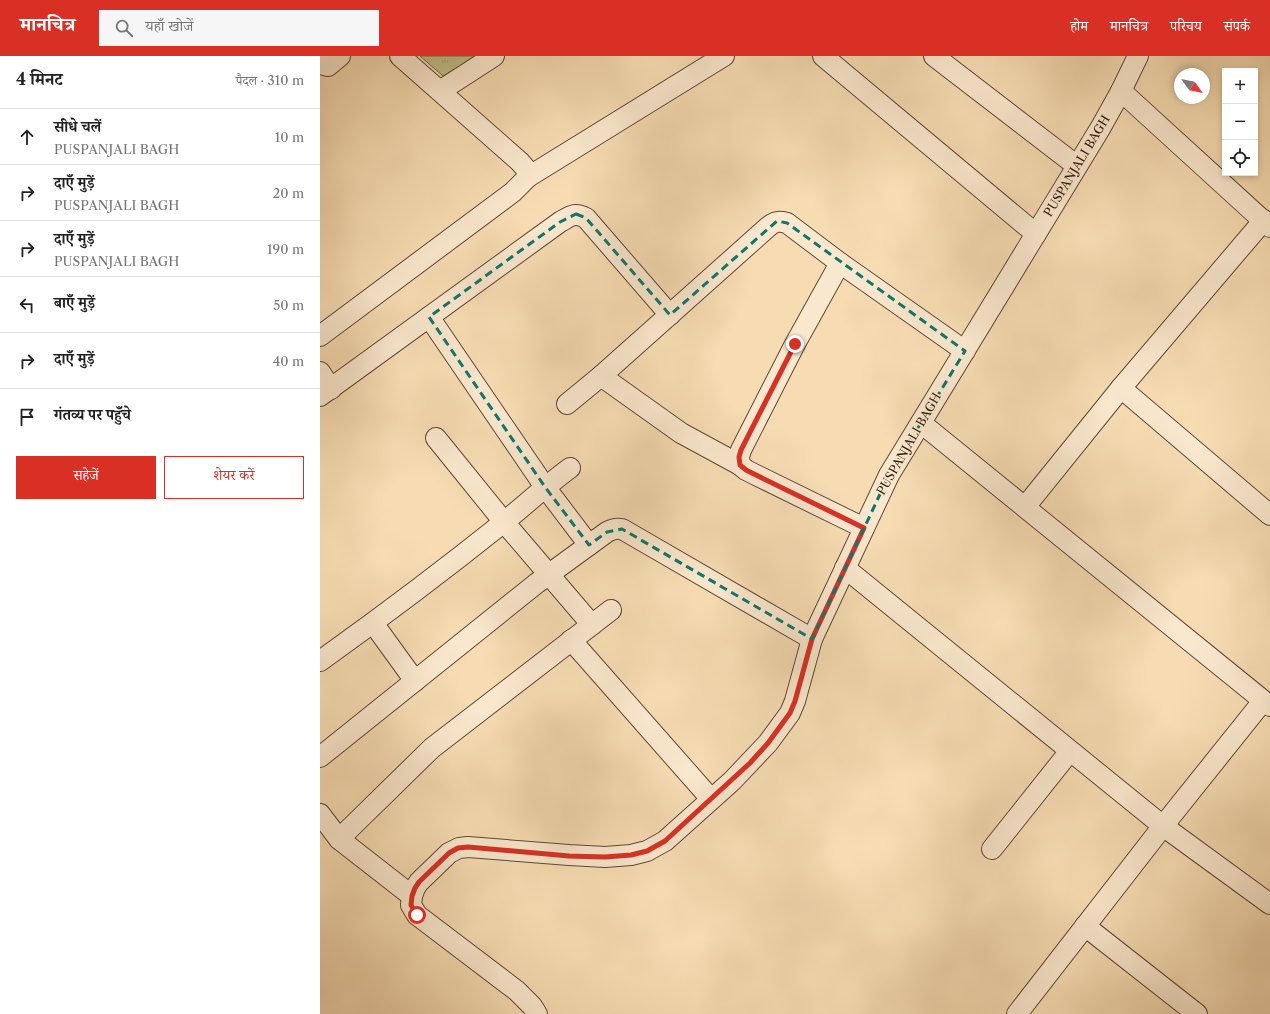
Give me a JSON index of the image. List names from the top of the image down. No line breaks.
{"streets":{"street":["PUSPANJALI BAGH"]},"north":"bottom right","page":{"header":"मानचित्र","search":"यहाँ खोजें","nav":["होम","मानचित्र","परिचय","संपर्क"],"heading":["4 मिनट","पैदल · 310 m"],"map_buttons":["+","−"],"list":[["सीधे चलें","PUSPANJALI BAGH","10 m"],["दाएँ मुड़ें","PUSPANJALI BAGH","20 m"],["दाएँ मुड़ें","PUSPANJALI BAGH","190 m"],["बाएँ मुड़ें","50 m"],["दाएँ मुड़ें","40 m"],"गंतव्य पर पहुँचे"],"buttons":["सहेजें","शेयर करें"]}}
